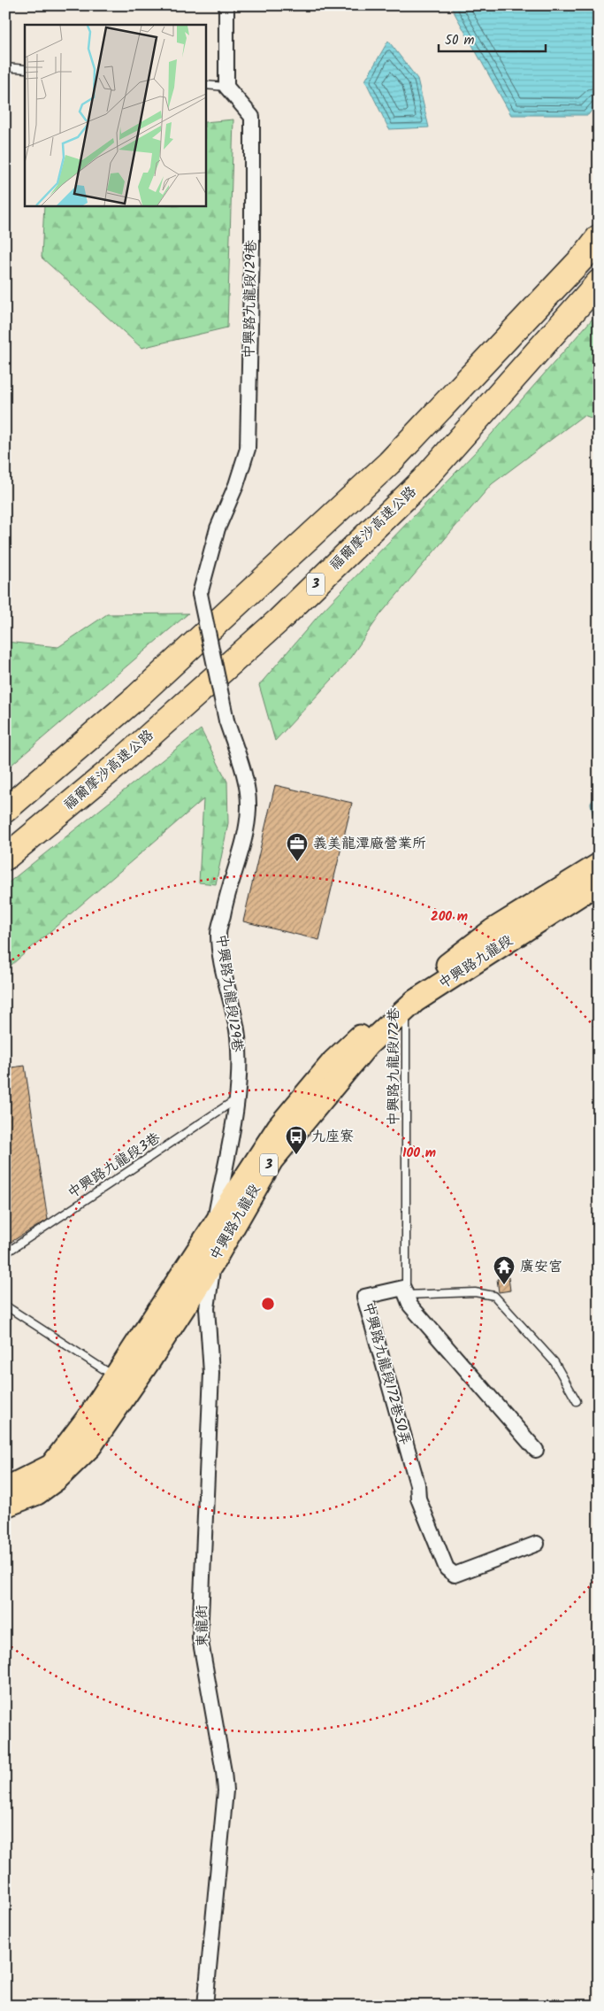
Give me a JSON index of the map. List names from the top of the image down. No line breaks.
{"streets":{"highway":["福爾摩沙高速公路","3"],"main road":["中興路九龍段"],"street":["中興路九龍段129巷","中興路九龍段172巷50弄","東龍街"],"lane":["中興路九龍段172巷","中興路九龍段3巷"]},"crossings":[["中興路九龍段129巷","中興路九龍段"],["中興路九龍段129巷","中興路九龍段3巷"],["中興路九龍段129巷","東龍街"],["中興路九龍段","中興路九龍段172巷"],["中興路九龍段","東龍街"],["中興路九龍段172巷","中興路九龍段172巷50弄"]],"places":{"office":["義美龍潭廠營業所"],"bus stop":["九座寮"],"temple":["廣安宮"]},"scale_bar":"50 m","rings":["200 m","100 m"]}
